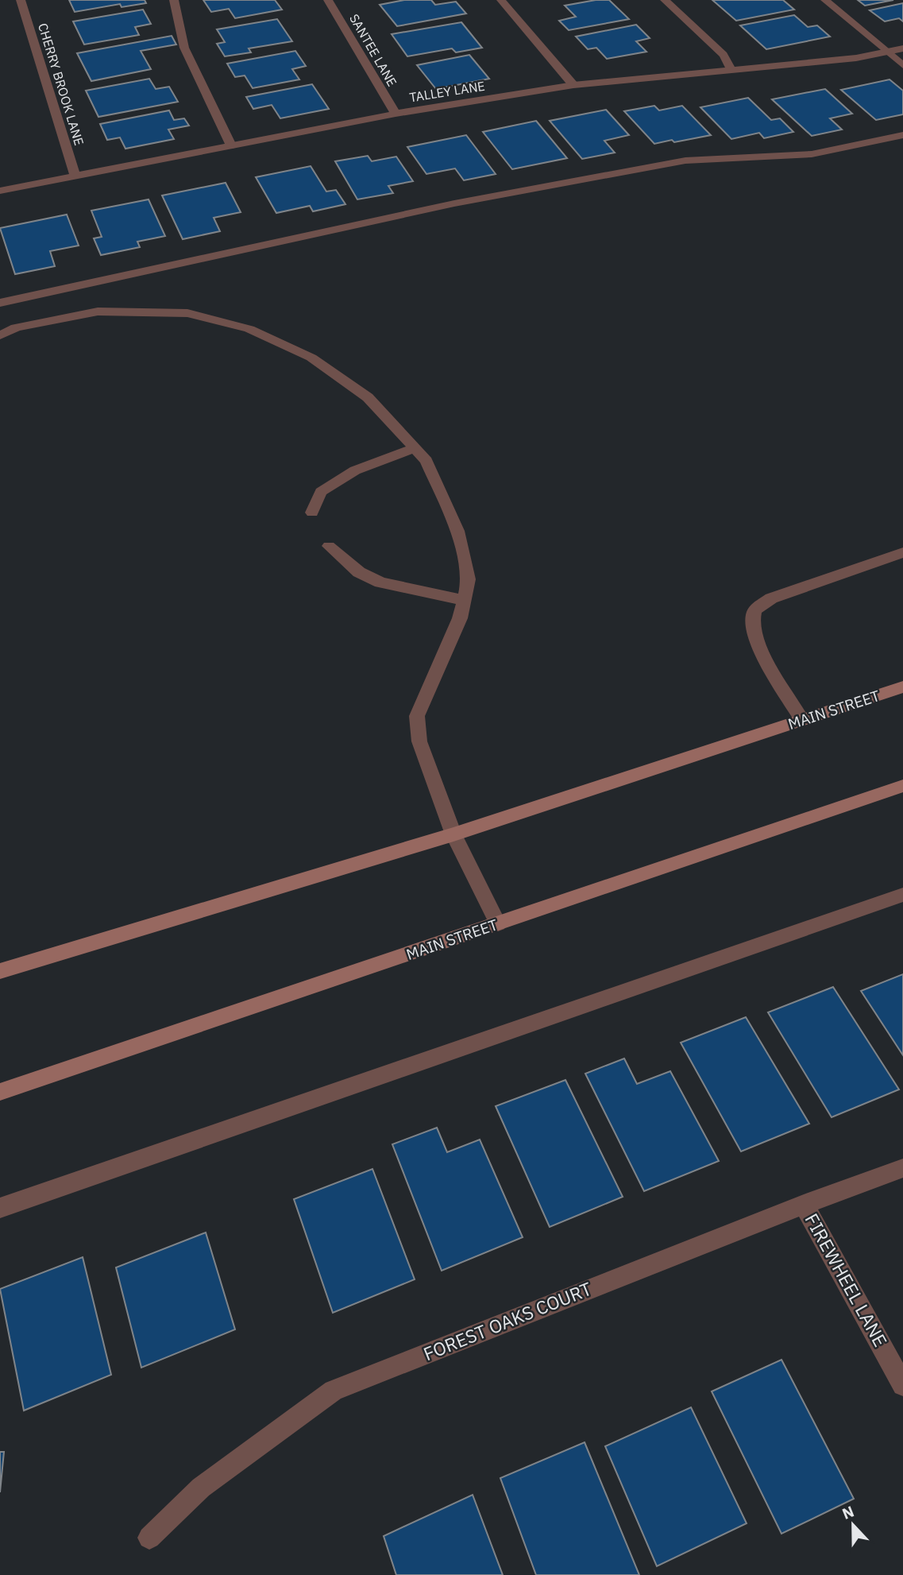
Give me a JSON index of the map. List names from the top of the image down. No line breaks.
{"streets":{"main road":["MAIN STREET"],"street":["SANTEE LANE","CHERRY BROOK LANE","TALLEY LANE","FIREWHEEL LANE","FOREST OAKS COURT"]},"crossings":[["SANTEE LANE","TALLEY LANE"],["CHERRY BROOK LANE","TALLEY LANE"],["FIREWHEEL LANE","FOREST OAKS COURT"]],"north":"top"}
